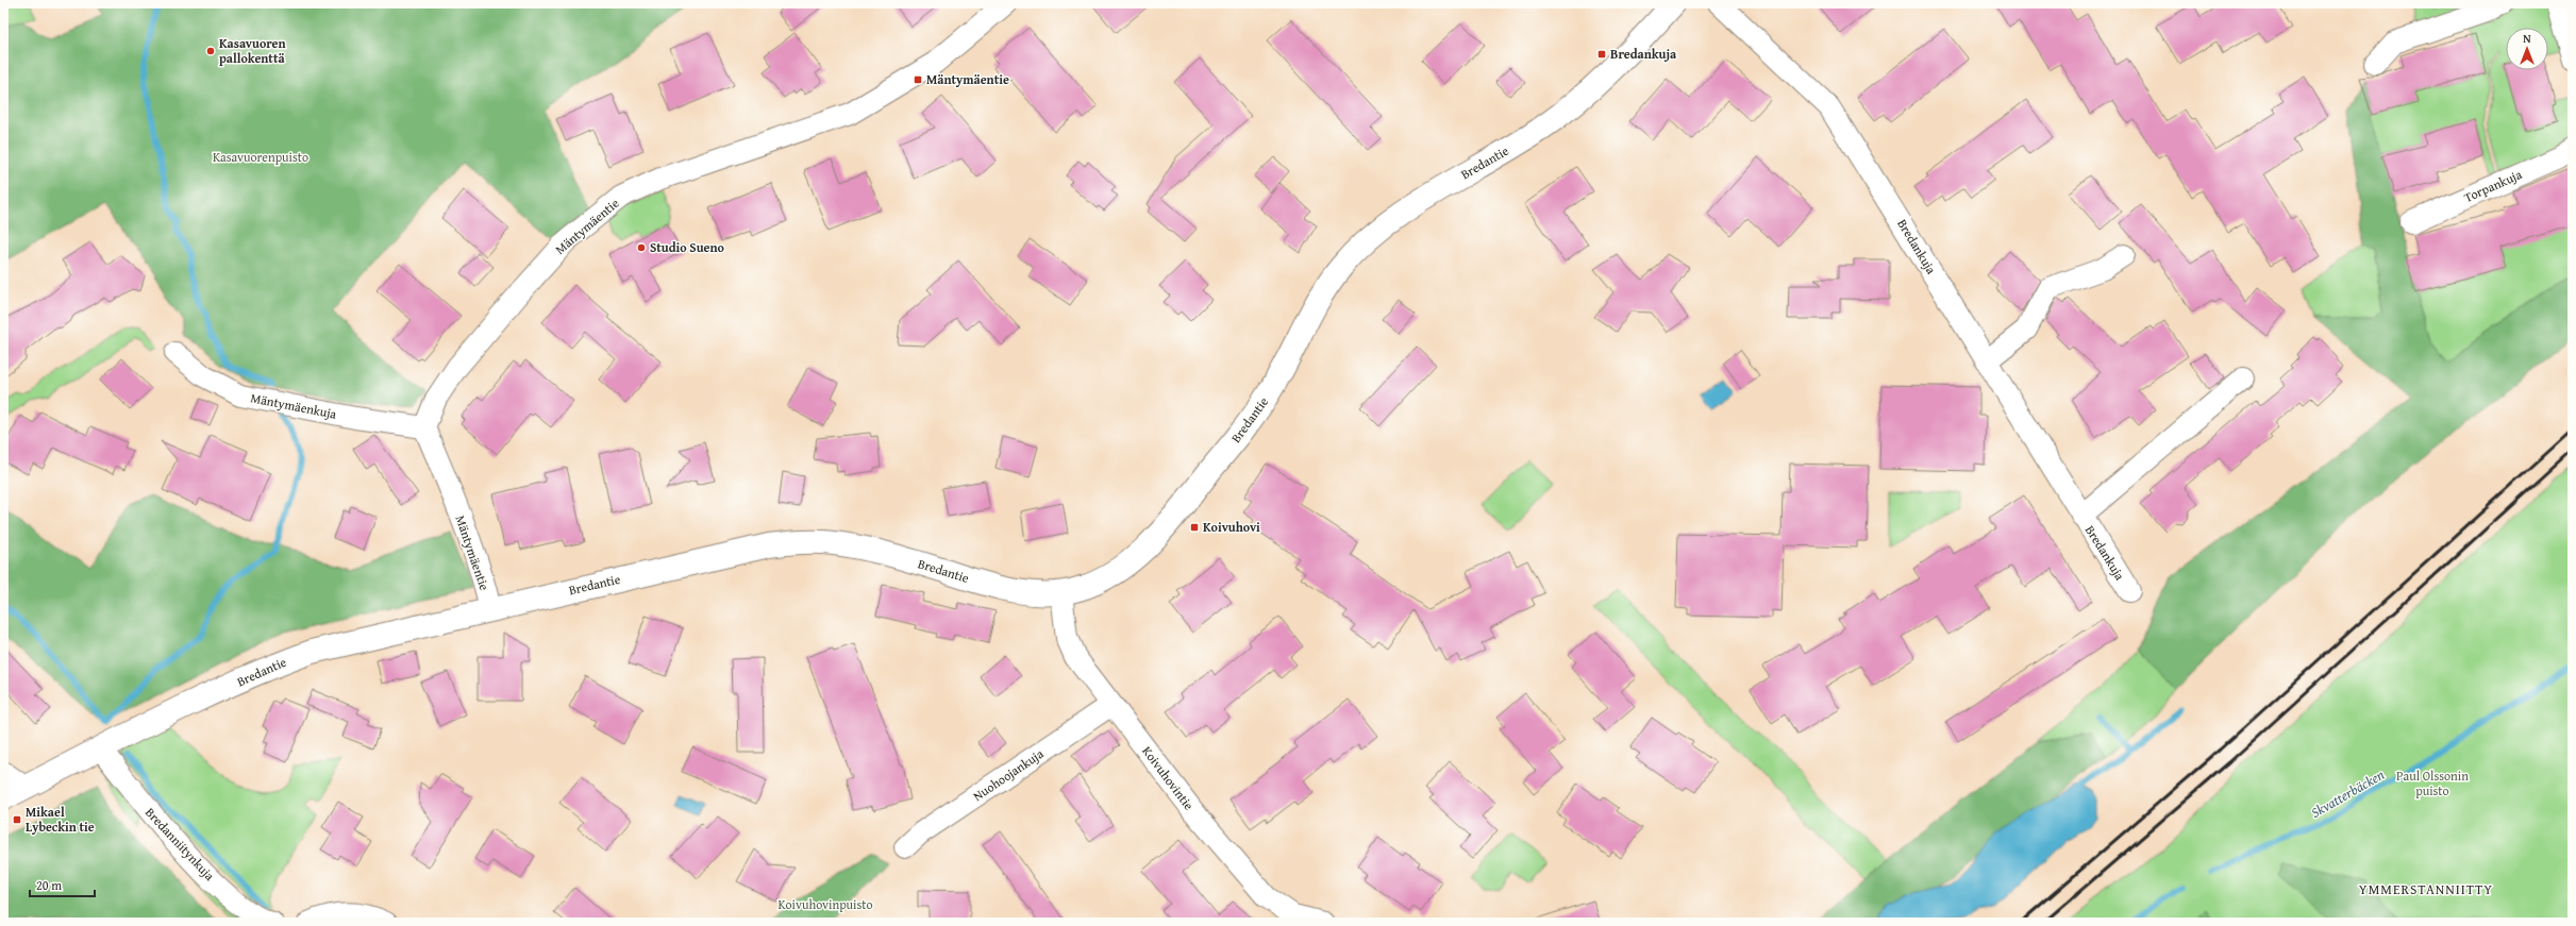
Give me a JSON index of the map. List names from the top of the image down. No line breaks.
{"streets":{"street":["Bredantie","Torpankuja","Mäntymäentie","Bredankuja","Mäntymäenkuja","Nuohoojankuja","Koivuhovintie","Bredanniitynkuja"]},"crossings":[["Bredantie","Mäntymäentie"],["Bredantie","Koivuhovintie"],["Bredantie","Bredanniitynkuja"],["Mäntymäentie","Mäntymäenkuja"],["Nuohoojankuja","Koivuhovintie"]],"districts":["YMMERSTANNIITTY"],"water":["Skvatterbäcken"],"parks":["Kasavuorenpuisto","Paul Olssonin puisto","Koivuhovinpuisto"],"places":{"other":["Kasavuoren pallokenttä","Studio Sueno"],"transit":["Bredankuja","Mäntymäentie","Koivuhovi","Mikael Lybeckin tie"]},"scale_bar":"20 m","north":"top"}
